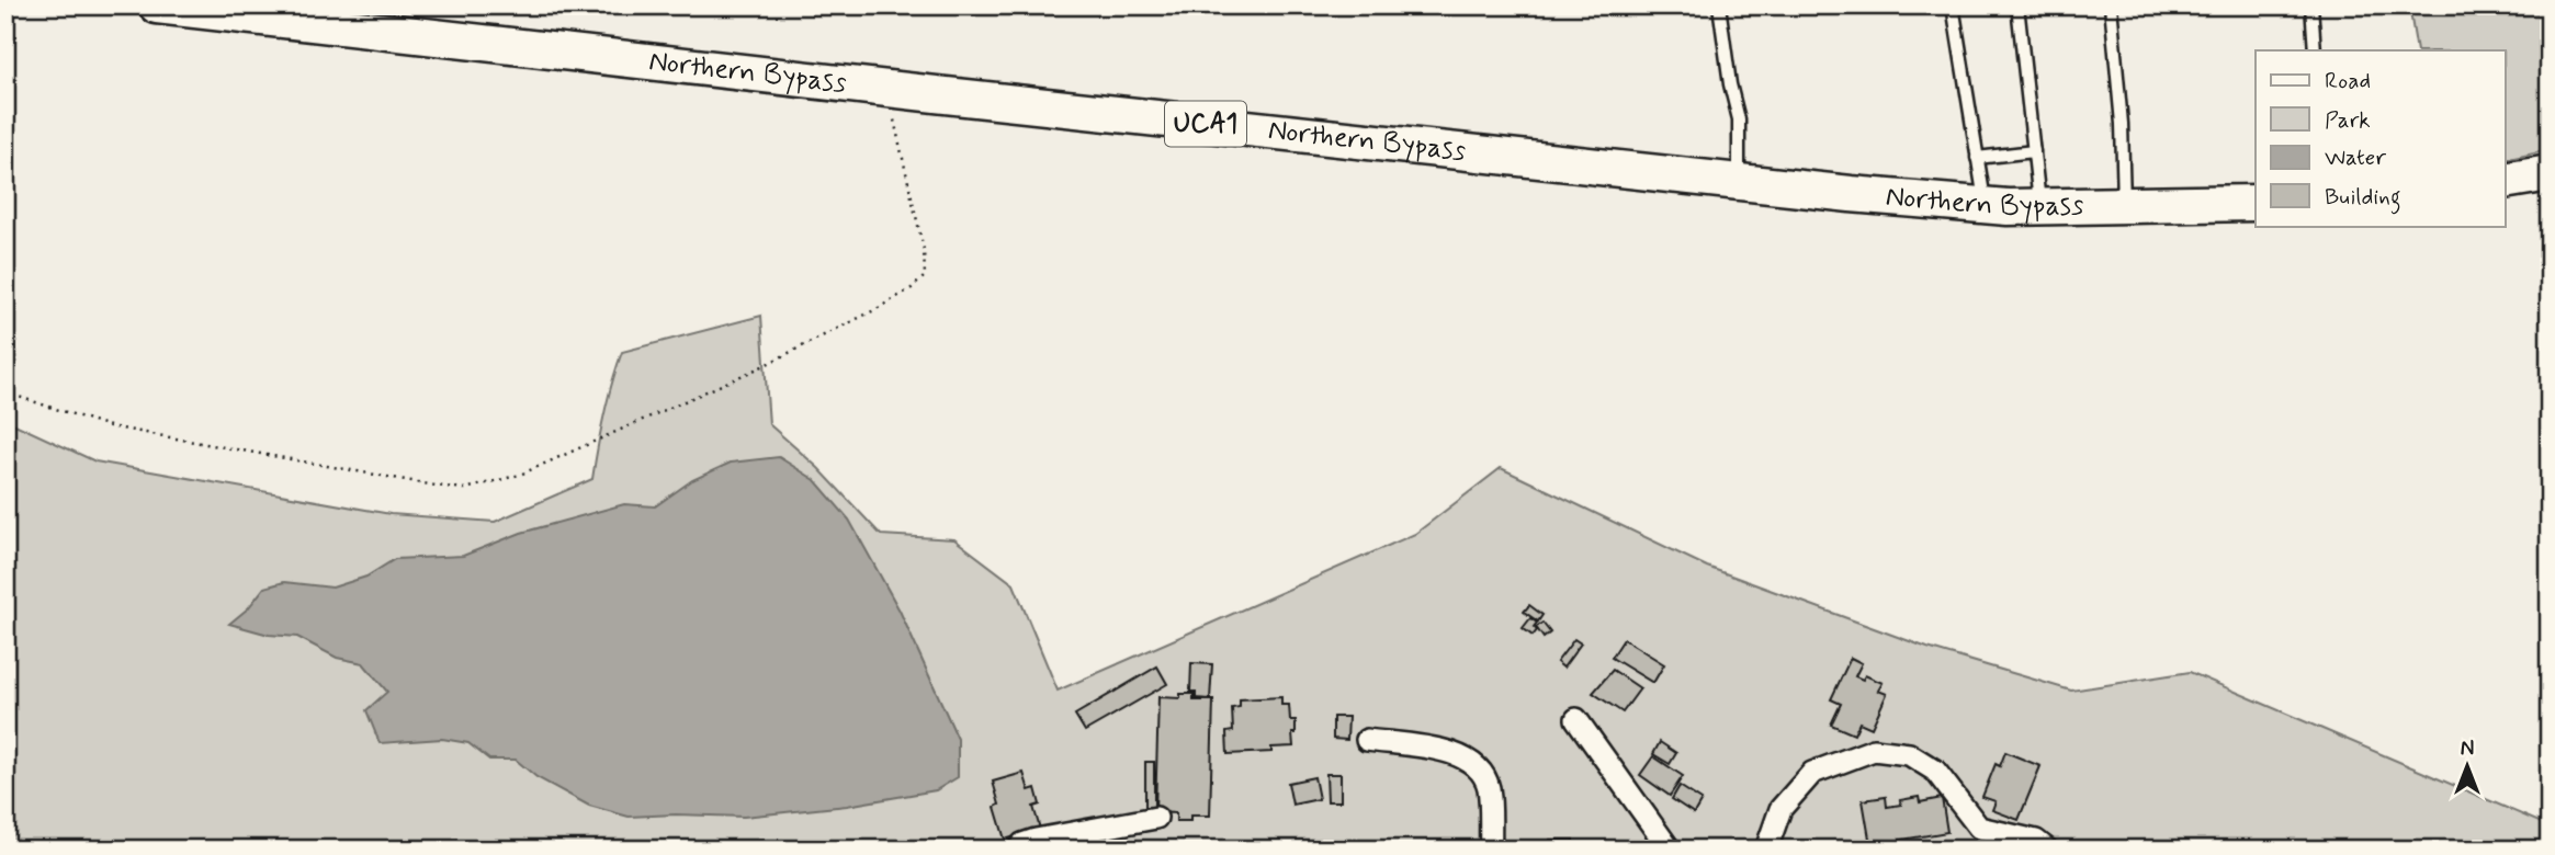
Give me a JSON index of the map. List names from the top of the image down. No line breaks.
{"streets":{"main road":["Northern Bypass","UCA1"]},"legend":["Road","Park","Water","Building"],"north":"top"}
